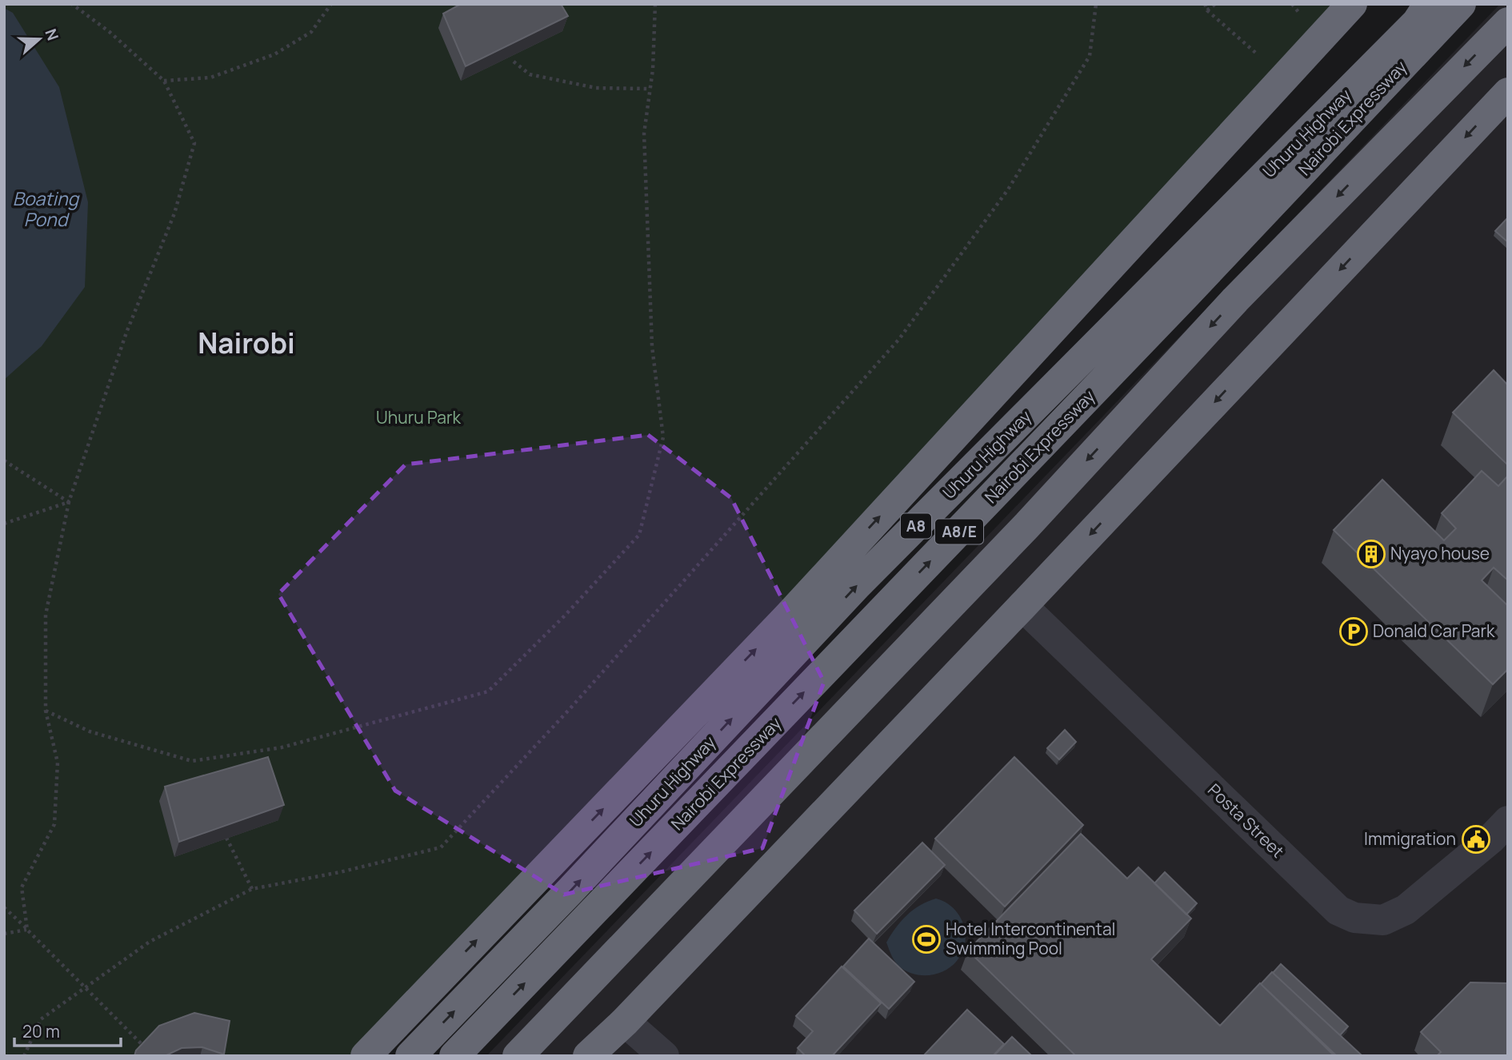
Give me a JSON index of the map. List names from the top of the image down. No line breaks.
{"streets":{"highway":["Nairobi Expressway","Uhuru Highway","A8","A8/E"],"street":["Posta Street"]},"districts":["Nairobi"],"water":["Boating Pond"],"parks":["Uhuru Park"],"places":{"building":["Nyayo house"],"parking":["Donald Car Park"],"public building":["Immigration"],"sports":["Hotel Intercontinental Swimming Pool"]},"scale_bar":"20 m","north":"right"}
